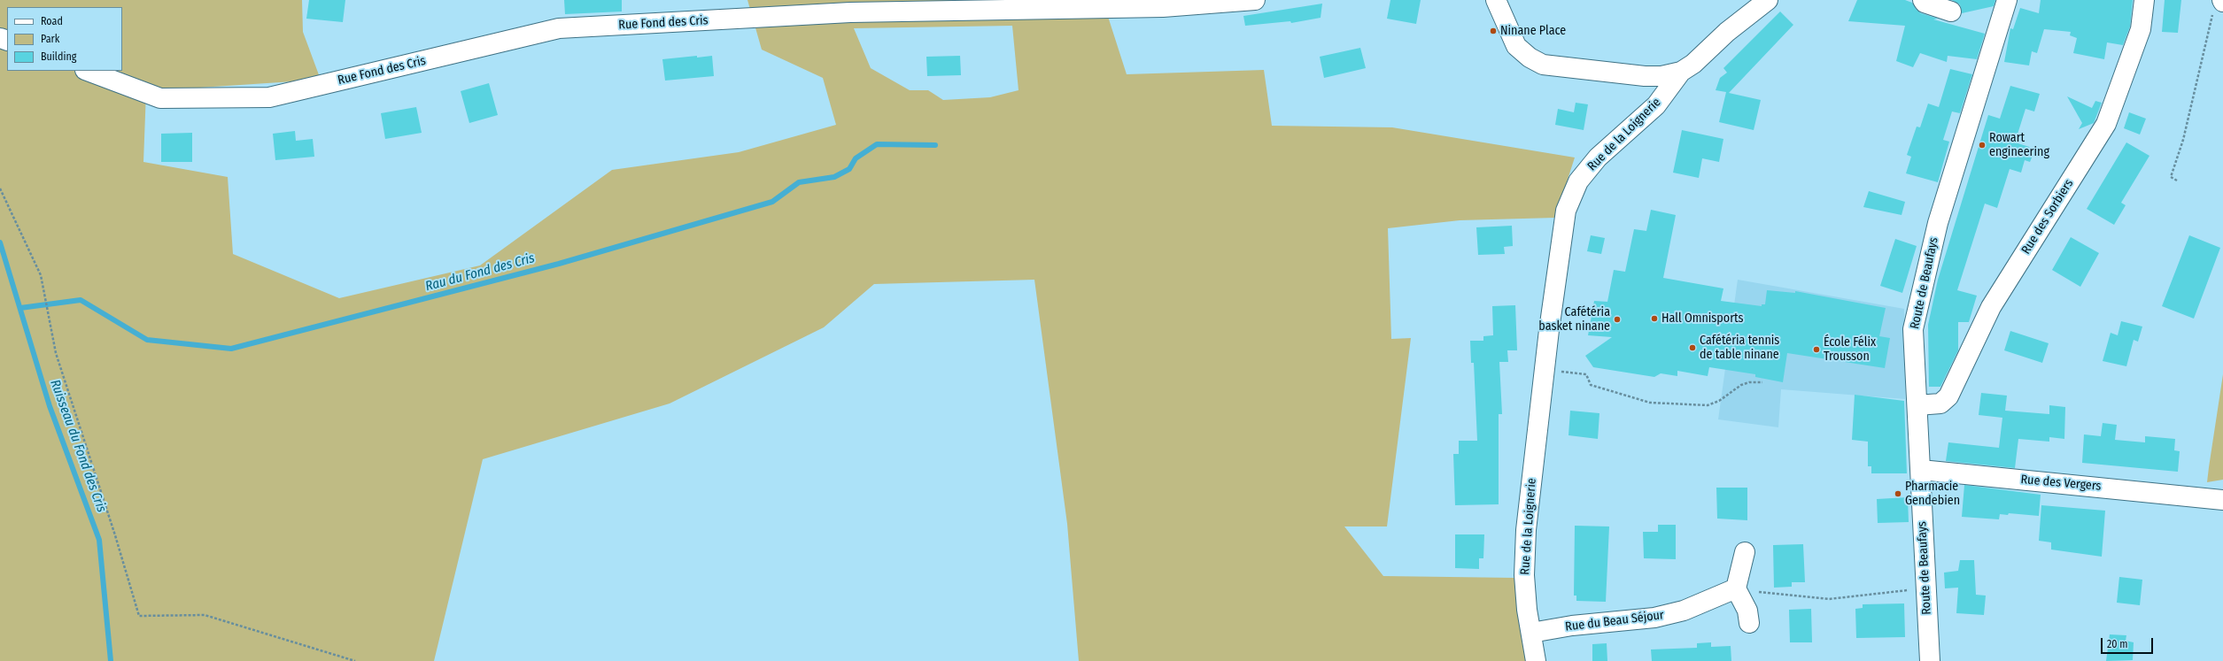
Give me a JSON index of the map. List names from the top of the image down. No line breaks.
{"streets":{"street":["Rue Fond des Cris","Rue de la Loignerie","Rue des Sorbiers","Route de Beaufays","Rue des Vergers","Rue du Beau Séjour"]},"crossings":[["Rue de la Loignerie","Rue du Beau Séjour"],["Rue des Sorbiers","Route de Beaufays"],["Route de Beaufays","Rue des Vergers"]],"water":["Rau du Fond des Cris","Ruisseau du Fond des Cris"],"places":["Ninane Place","Rowart engineering","Hall Omnisports","Cafétéria basket ninane","Cafétéria tennis de table ninane","École Félix Trousson","Pharmacie Gendebien"],"legend":["Road","Park","Building"],"scale_bar":"20 m"}
